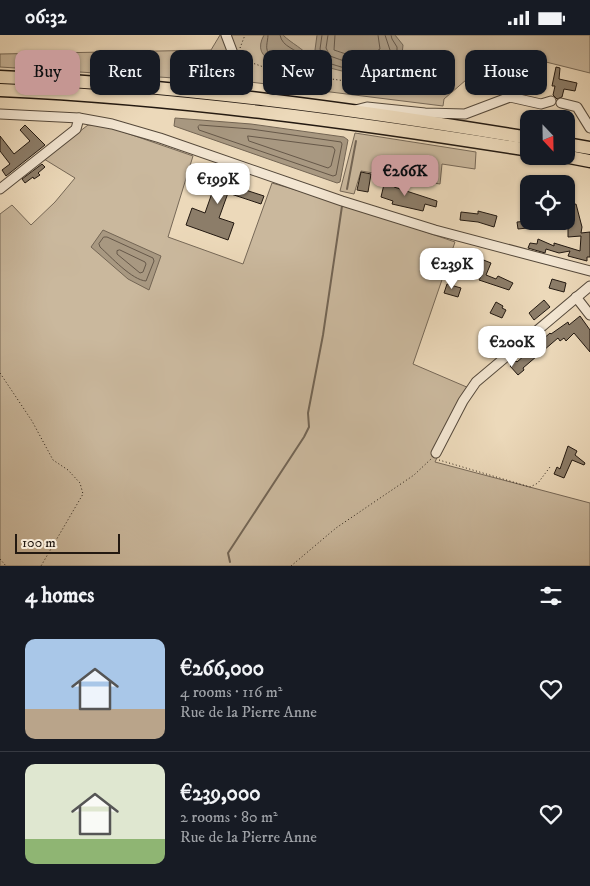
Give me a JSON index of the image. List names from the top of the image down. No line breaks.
{"scale_bar":"100 m","north":"bottom","page":{"status":"06:32","chip":["Buy","Rent","Filters","New","Apartment","House"],"price":["€266K","€199K","€239K","€200K"],"scale":"100 m","heading":"4 homes","list":[{"name":"€266,000","note":"4 rooms · 116 m² · Rue de la Pierre Anne"},{"name":"€239,000","note":"2 rooms · 80 m² · Rue de la Pierre Anne"}]}}
